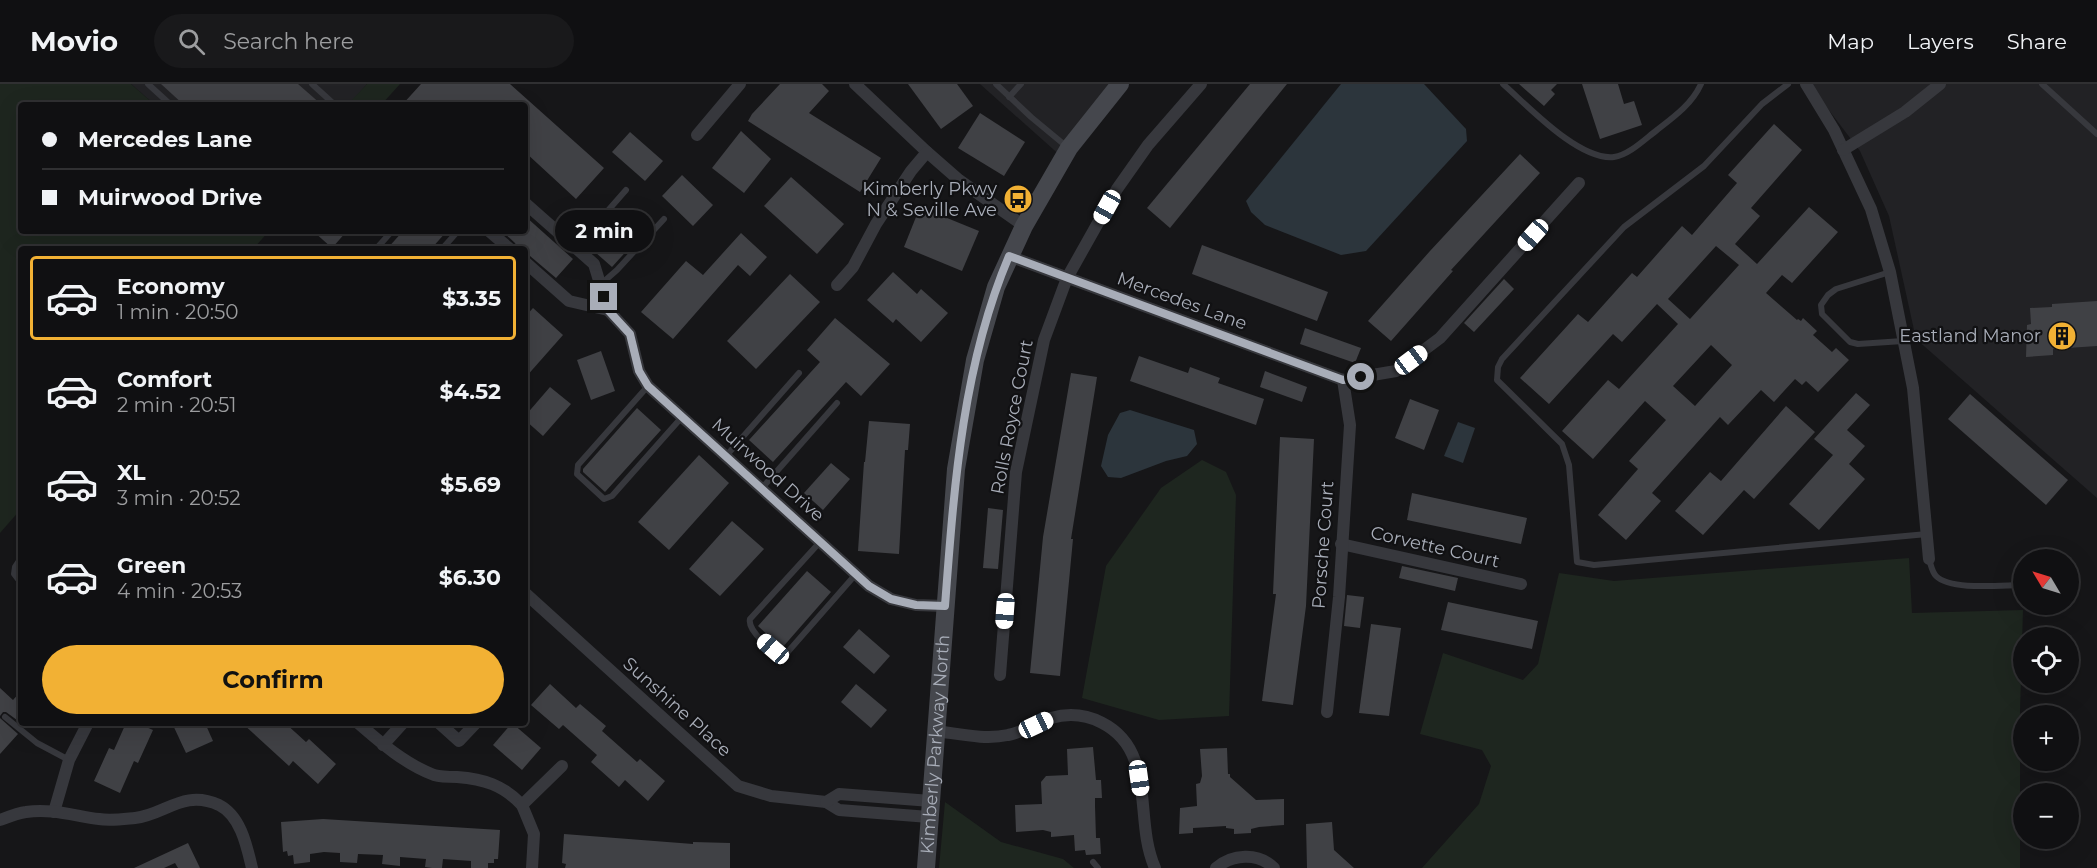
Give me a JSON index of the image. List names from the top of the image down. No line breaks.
{"streets":{"street":["Mercedes Lane","Rolls Royce Court","Muirwood Drive","Porsche Court","Corvette Court","Sunshine Place","Kimberly Parkway North"]},"crossings":[["Mercedes Lane","Rolls Royce Court"],["Mercedes Lane","Porsche Court"],["Mercedes Lane","Kimberly Parkway North"],["Muirwood Drive","Kimberly Parkway North"],["Porsche Court","Corvette Court"],["Sunshine Place","Kimberly Parkway North"]],"places":{"bus stop":["Kimberly Pkwy N & Seville Ave"],"building":["Eastland Manor"]},"north":"top left","page":{"header":"Movio","search":"Search here","nav":["Map","Layers","Share"],"banner":["Mercedes Lane","Muirwood Drive"],"bubble":"2 min","list":[{"name":"Economy","note":"1 min · 20:50","value":"$3.35"},{"name":"Comfort","note":"2 min · 20:51","value":"$4.52"},{"name":"XL","note":"3 min · 20:52","value":"$5.69"},{"name":"Green","note":"4 min · 20:53","value":"$6.30"}],"map_buttons":["+","−"],"buttons":"Confirm"}}
